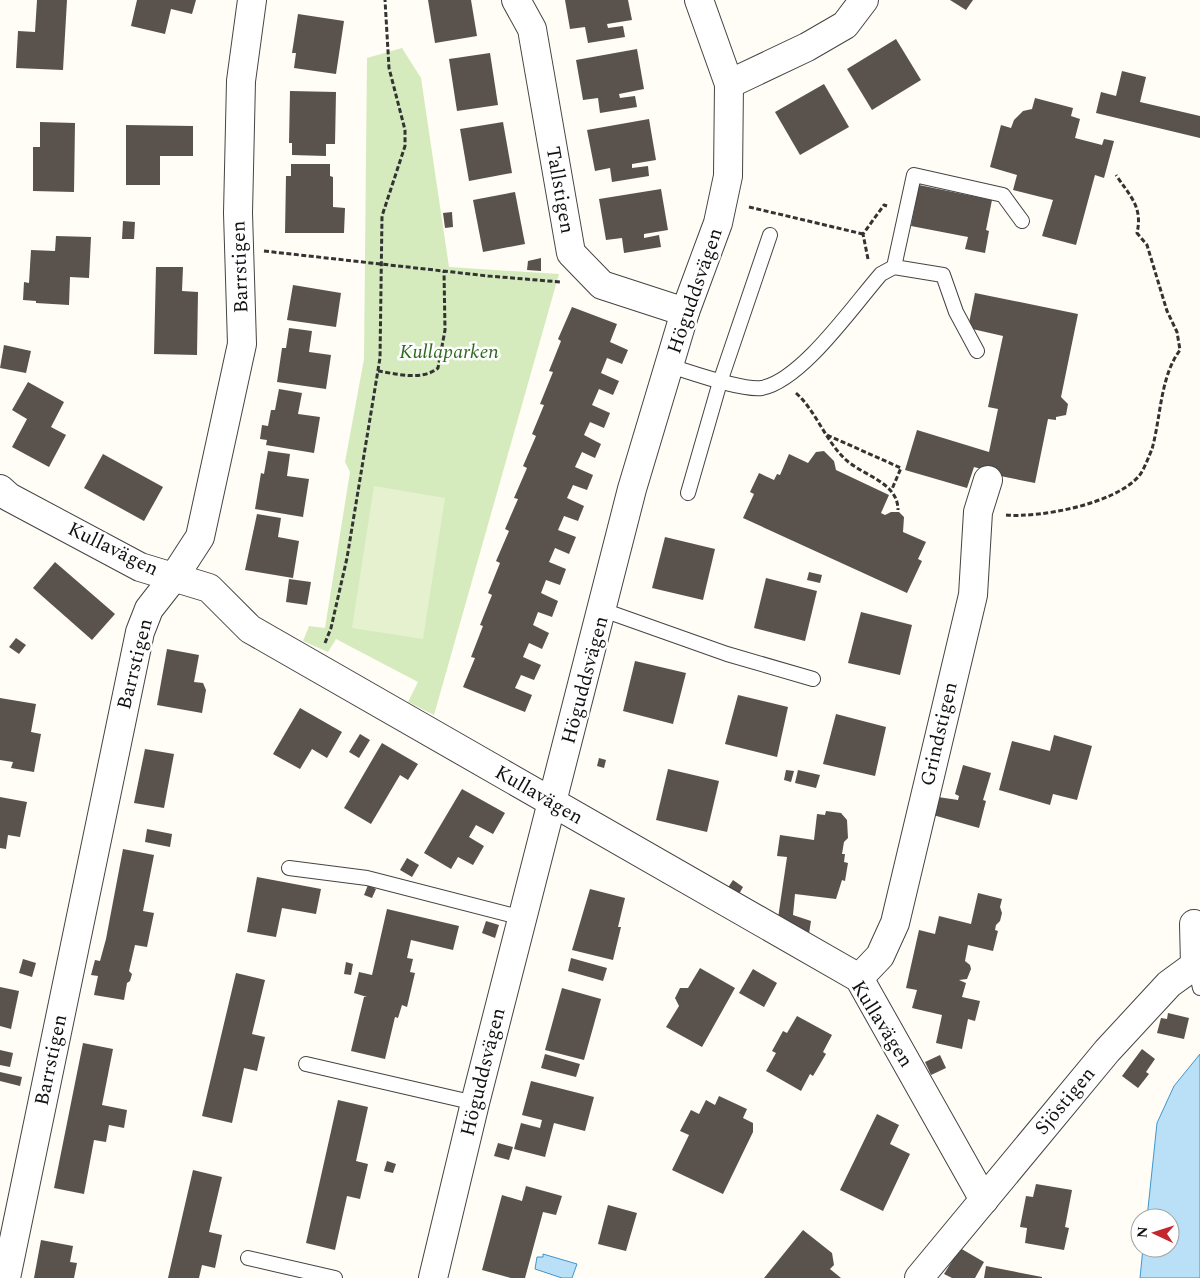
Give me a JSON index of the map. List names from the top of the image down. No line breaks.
{"streets":{"street":["Tallstigen","Barrstigen","Höguddsvägen","Kullavägen","Grindstigen","Sjöstigen"]},"crossings":[["Tallstigen","Höguddsvägen"],["Barrstigen","Kullavägen"],["Höguddsvägen","Kullavägen"],["Kullavägen","Grindstigen"],["Kullavägen","Sjöstigen"]],"parks":["Kullaparken"],"north":"left"}
